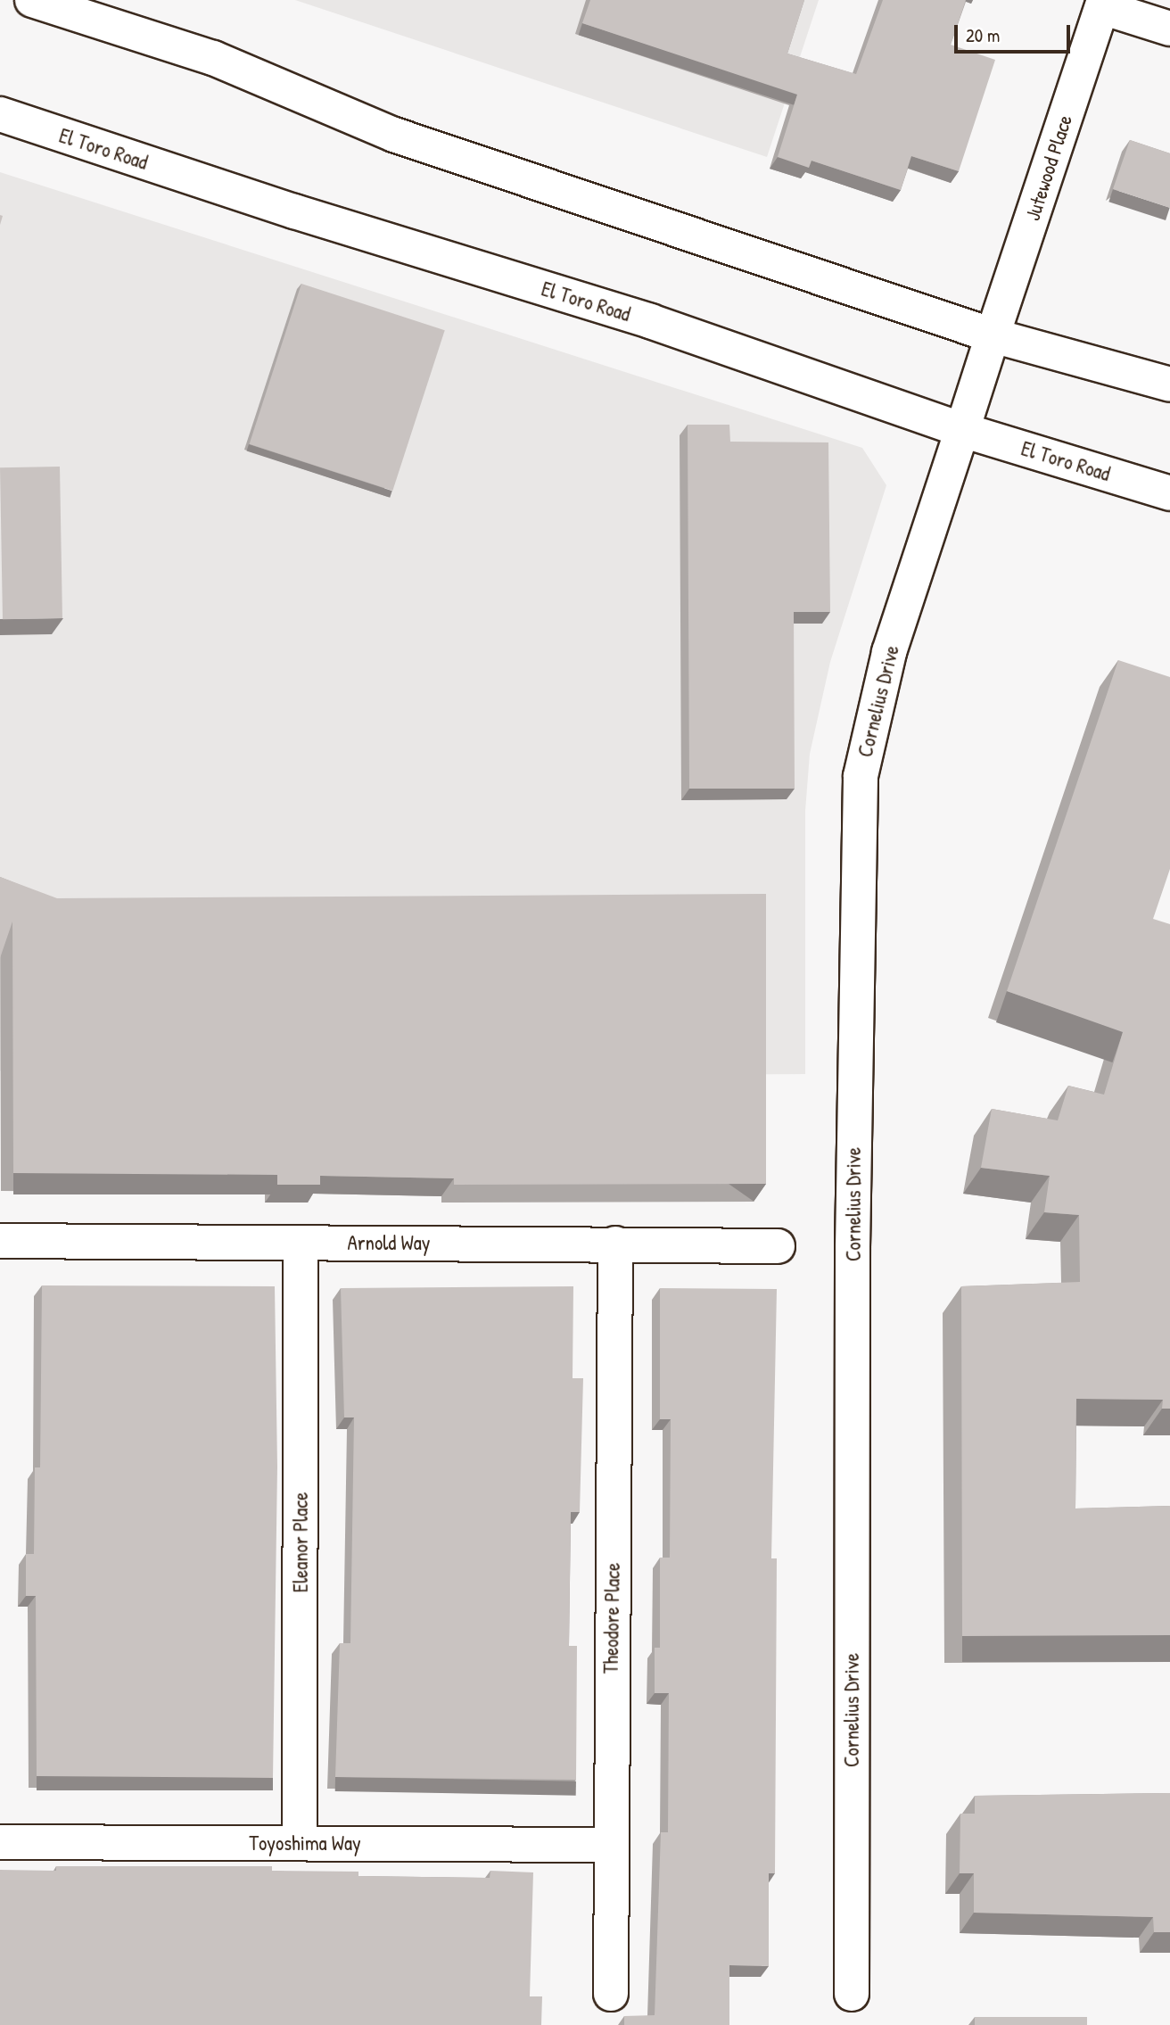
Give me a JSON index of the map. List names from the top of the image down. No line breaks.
{"streets":{"street":["El Toro Road","Jutewood Place","Cornelius Drive","Arnold Way","Eleanor Place","Theodore Place","Toyoshima Way"]},"crossings":[["El Toro Road","Jutewood Place"],["El Toro Road","Cornelius Drive"],["Jutewood Place","Cornelius Drive"],["Arnold Way","Eleanor Place"],["Arnold Way","Theodore Place"],["Eleanor Place","Toyoshima Way"],["Theodore Place","Toyoshima Way"]],"scale_bar":"20 m"}
